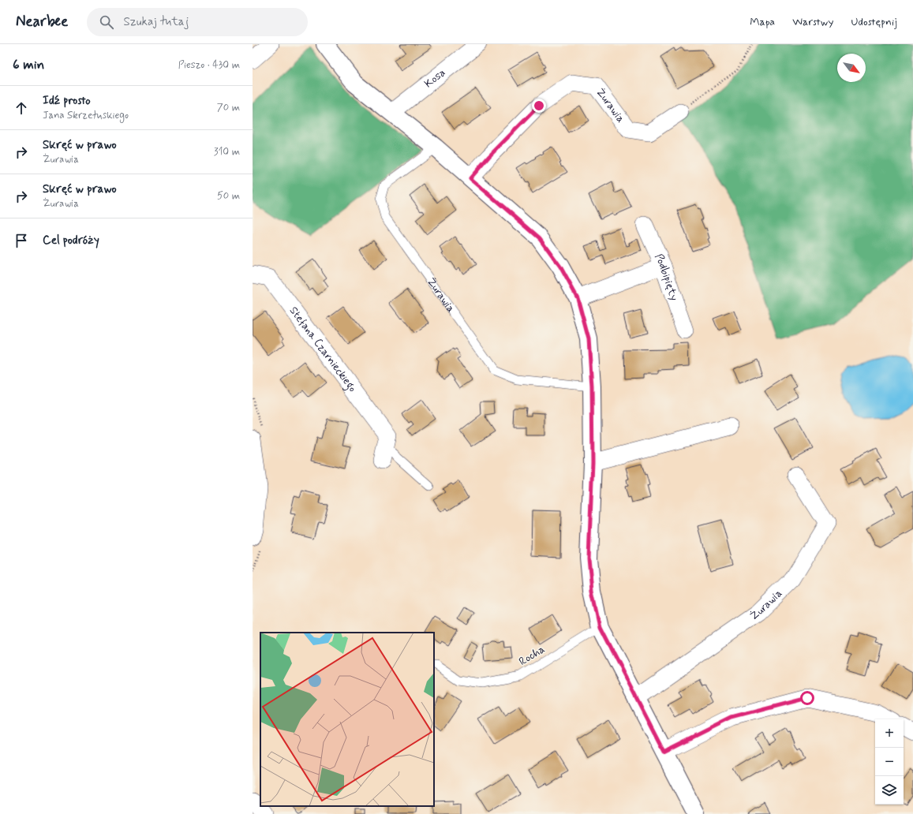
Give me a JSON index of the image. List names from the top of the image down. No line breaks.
{"streets":{"street":["Kosa","Żurawia","Podbipięty","Stefana Czarnieckiego"],"lane":["Rocha"]},"north":"bottom right","page":{"header":"Nearbee","search":"Szukaj tutaj","nav":["Mapa","Warstwy","Udostępnij"],"heading":["6 min","Pieszo · 430 m"],"list":[["Idź prosto","Jana Skrzetuskiego","70 m"],["Skręć w prawo","Żurawia","310 m"],["Skręć w prawo","Żurawia","50 m"],"Cel podróży"],"map_buttons":["+","−"]}}
